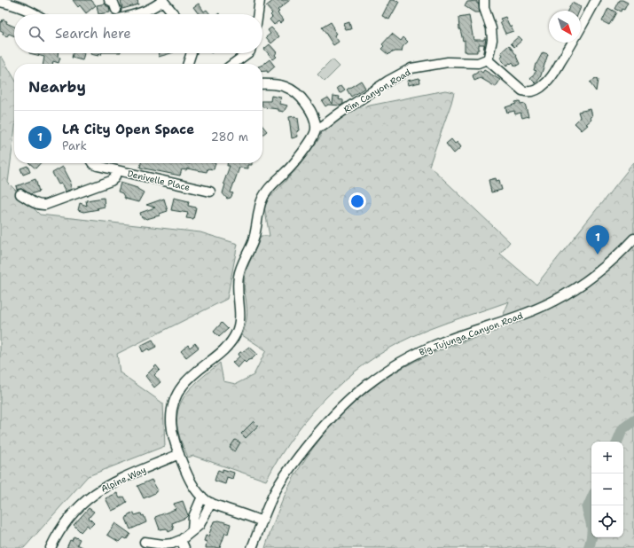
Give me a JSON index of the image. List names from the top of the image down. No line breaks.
{"streets":{"street":["Rim Canyon Road","Denivelle Place","Big Tujunga Canyon Road","Alpine Way"]},"north":"bottom right","page":{"search":"Search here","heading":"Nearby","list":[{"mark":"1","name":"LA City Open Space","note":"Park","value":"280 m"}],"pins":"1","map_buttons":["+","−"]}}
